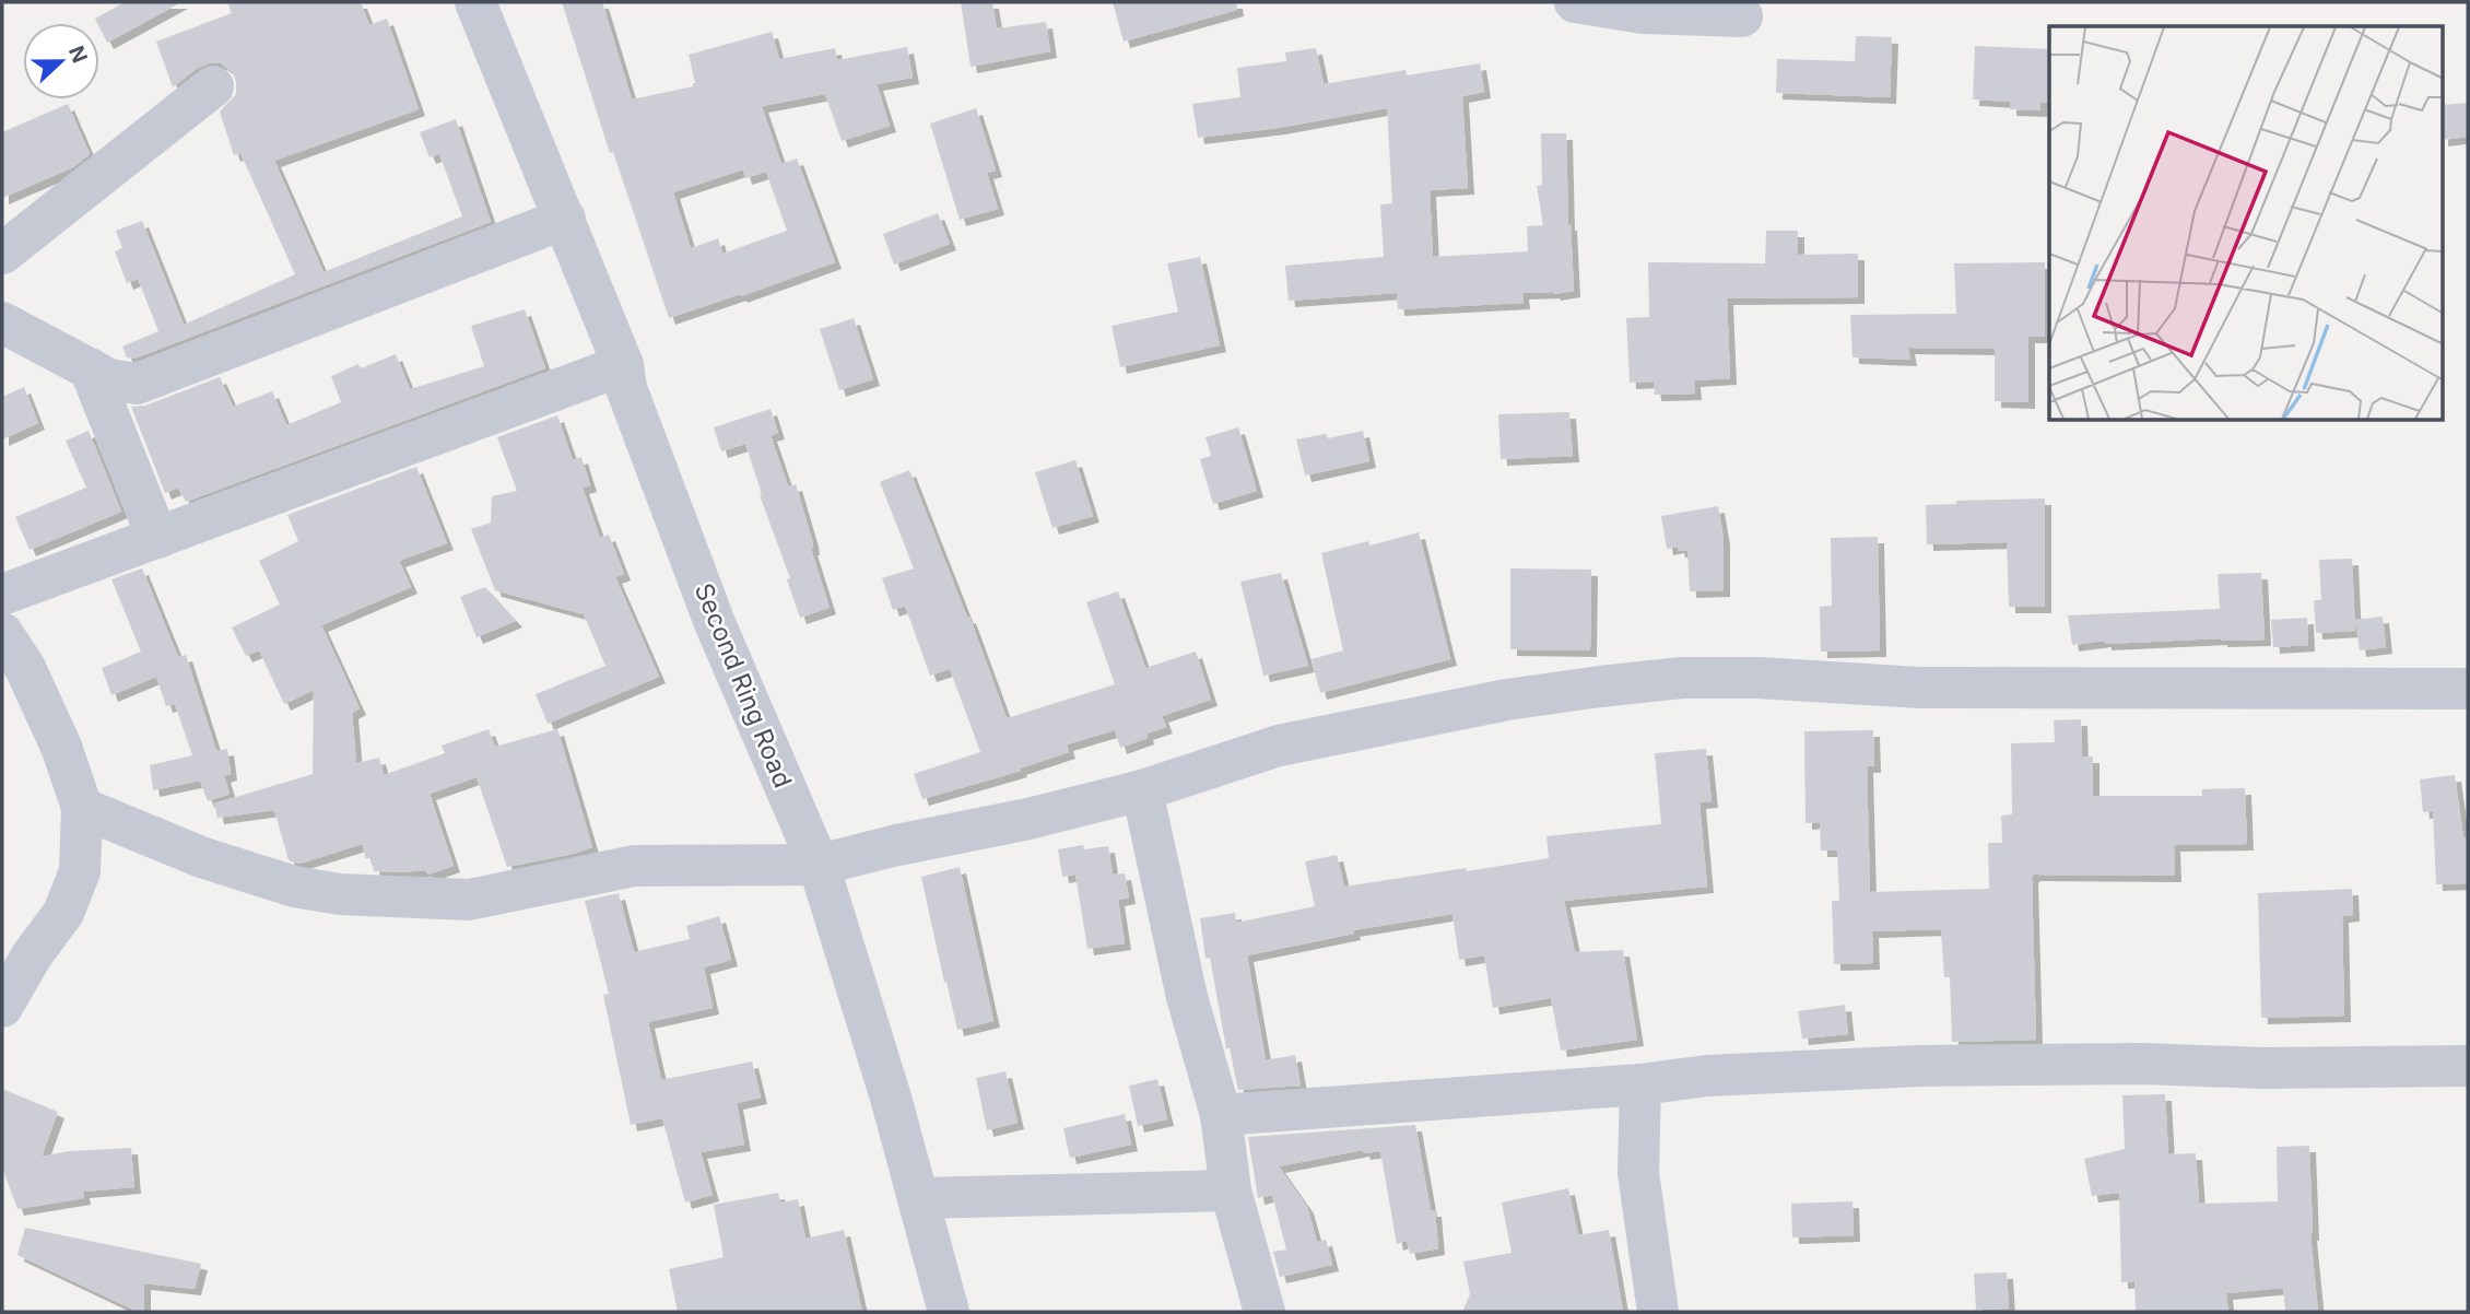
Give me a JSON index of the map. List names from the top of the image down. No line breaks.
{"streets":{"street":["Second Ring Road"]},"north":"right"}
